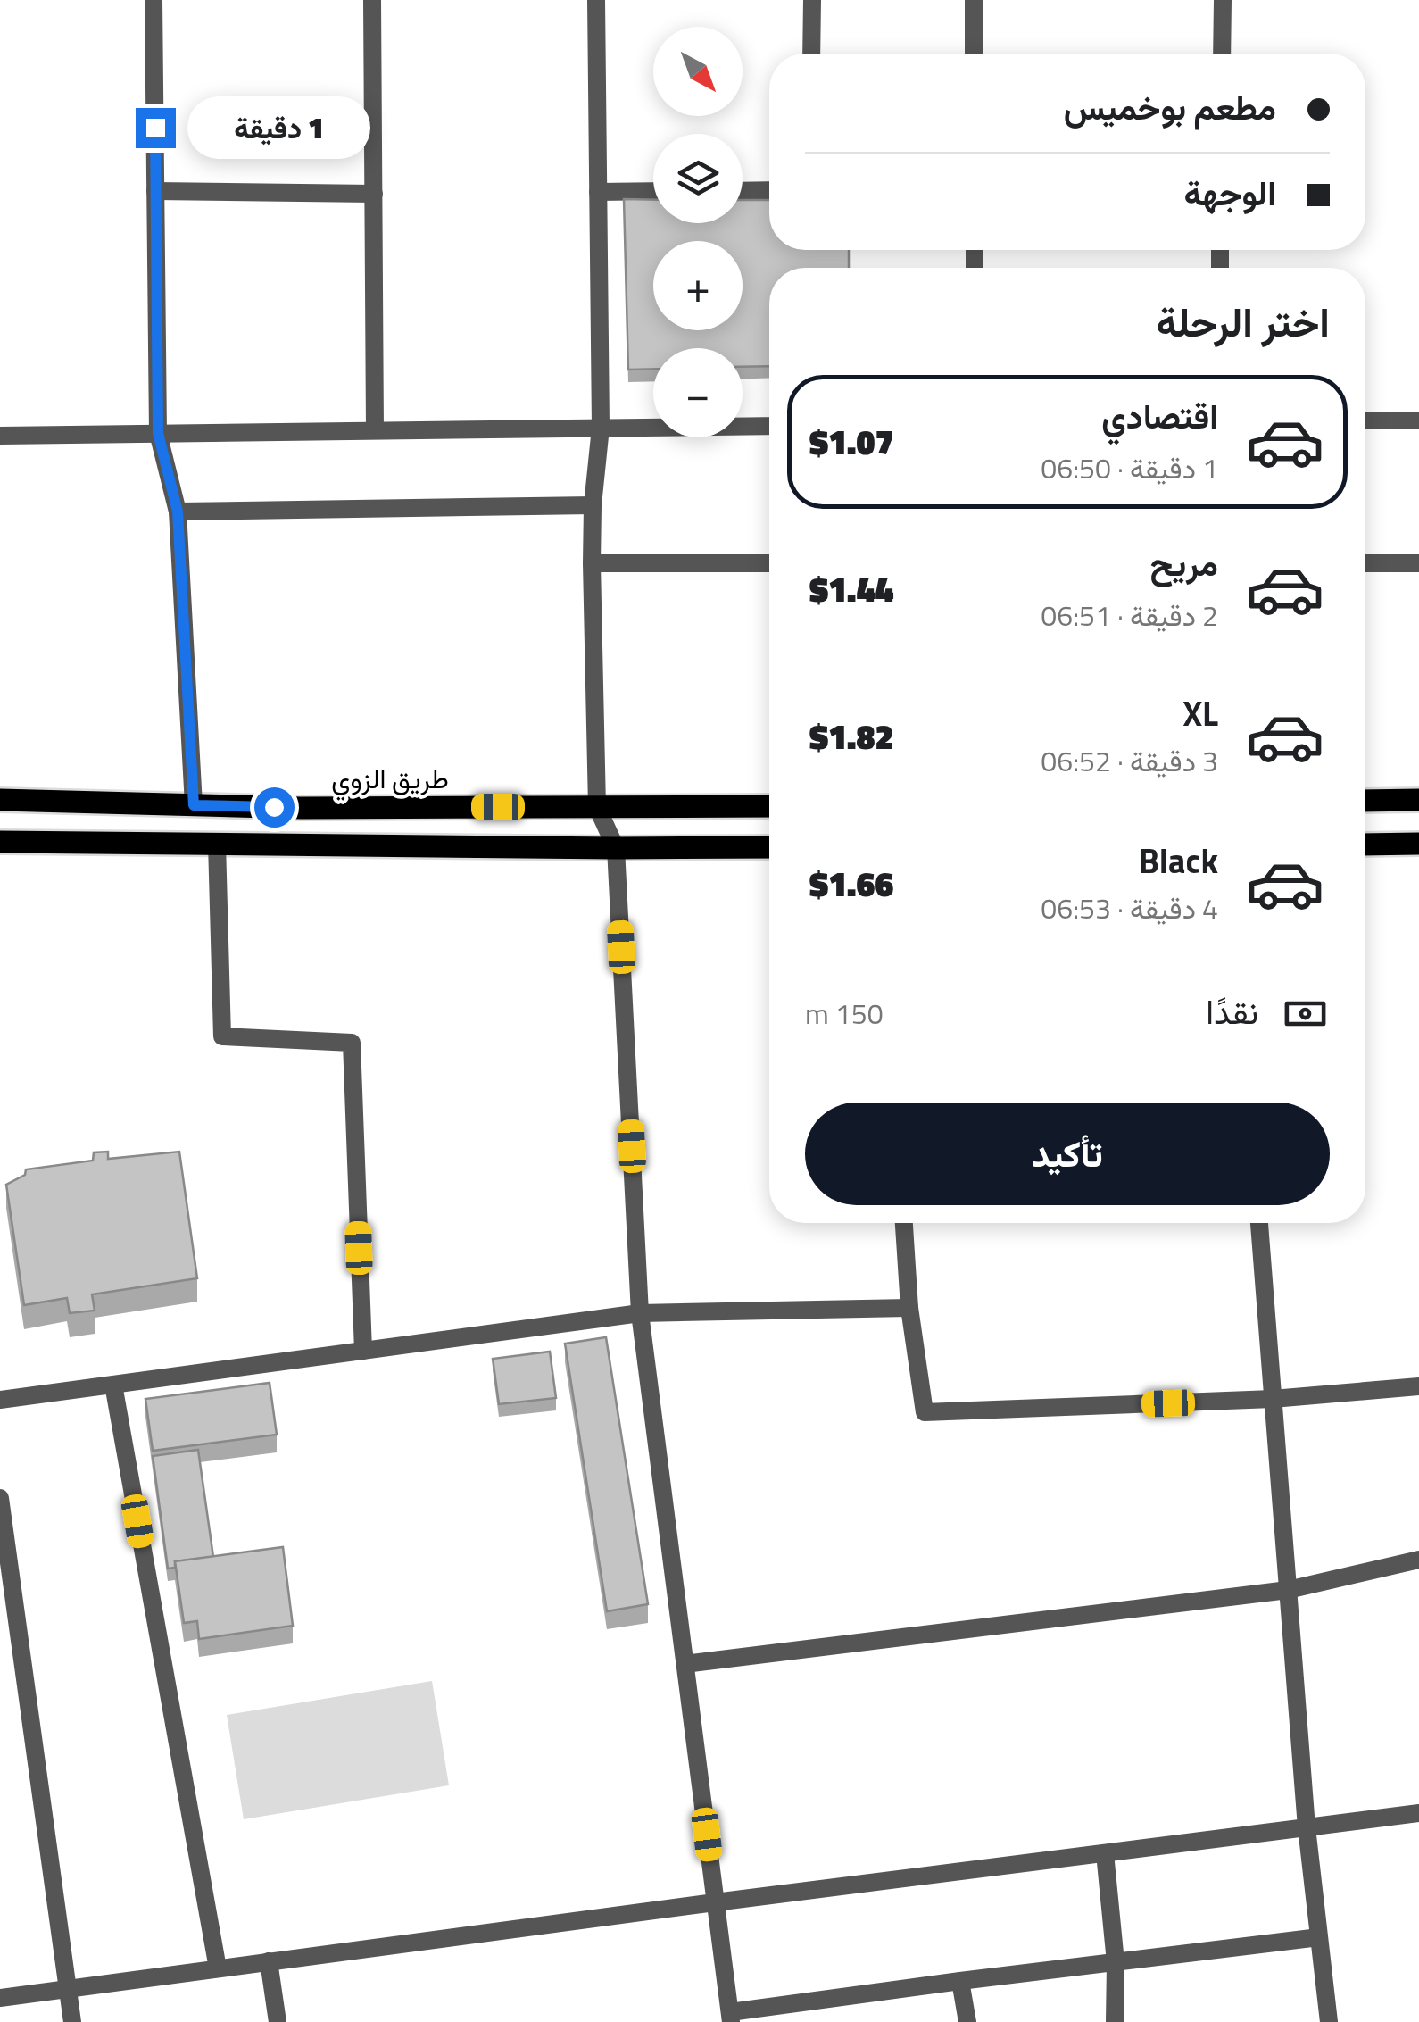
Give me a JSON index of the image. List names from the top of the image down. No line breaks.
{"streets":{"main road":["طريق الزوي"]},"north":"bottom right","page":{"map_buttons":["+","−"],"banner":["مطعم بوخميس","الوجهة"],"bubble":"1 دقيقة","heading":"اختر الرحلة","list":[{"name":"اقتصادي","note":"1 دقيقة · 06:50","value":"$1.07"},{"name":"مريح","note":"2 دقيقة · 06:51","value":"$1.44"},{"name":"XL","note":"3 دقيقة · 06:52","value":"$1.82"},{"name":"Black","note":"4 دقيقة · 06:53","value":"$1.66"}],"pay":["نقدًا","150 m"],"buttons":"تأكيد"}}
